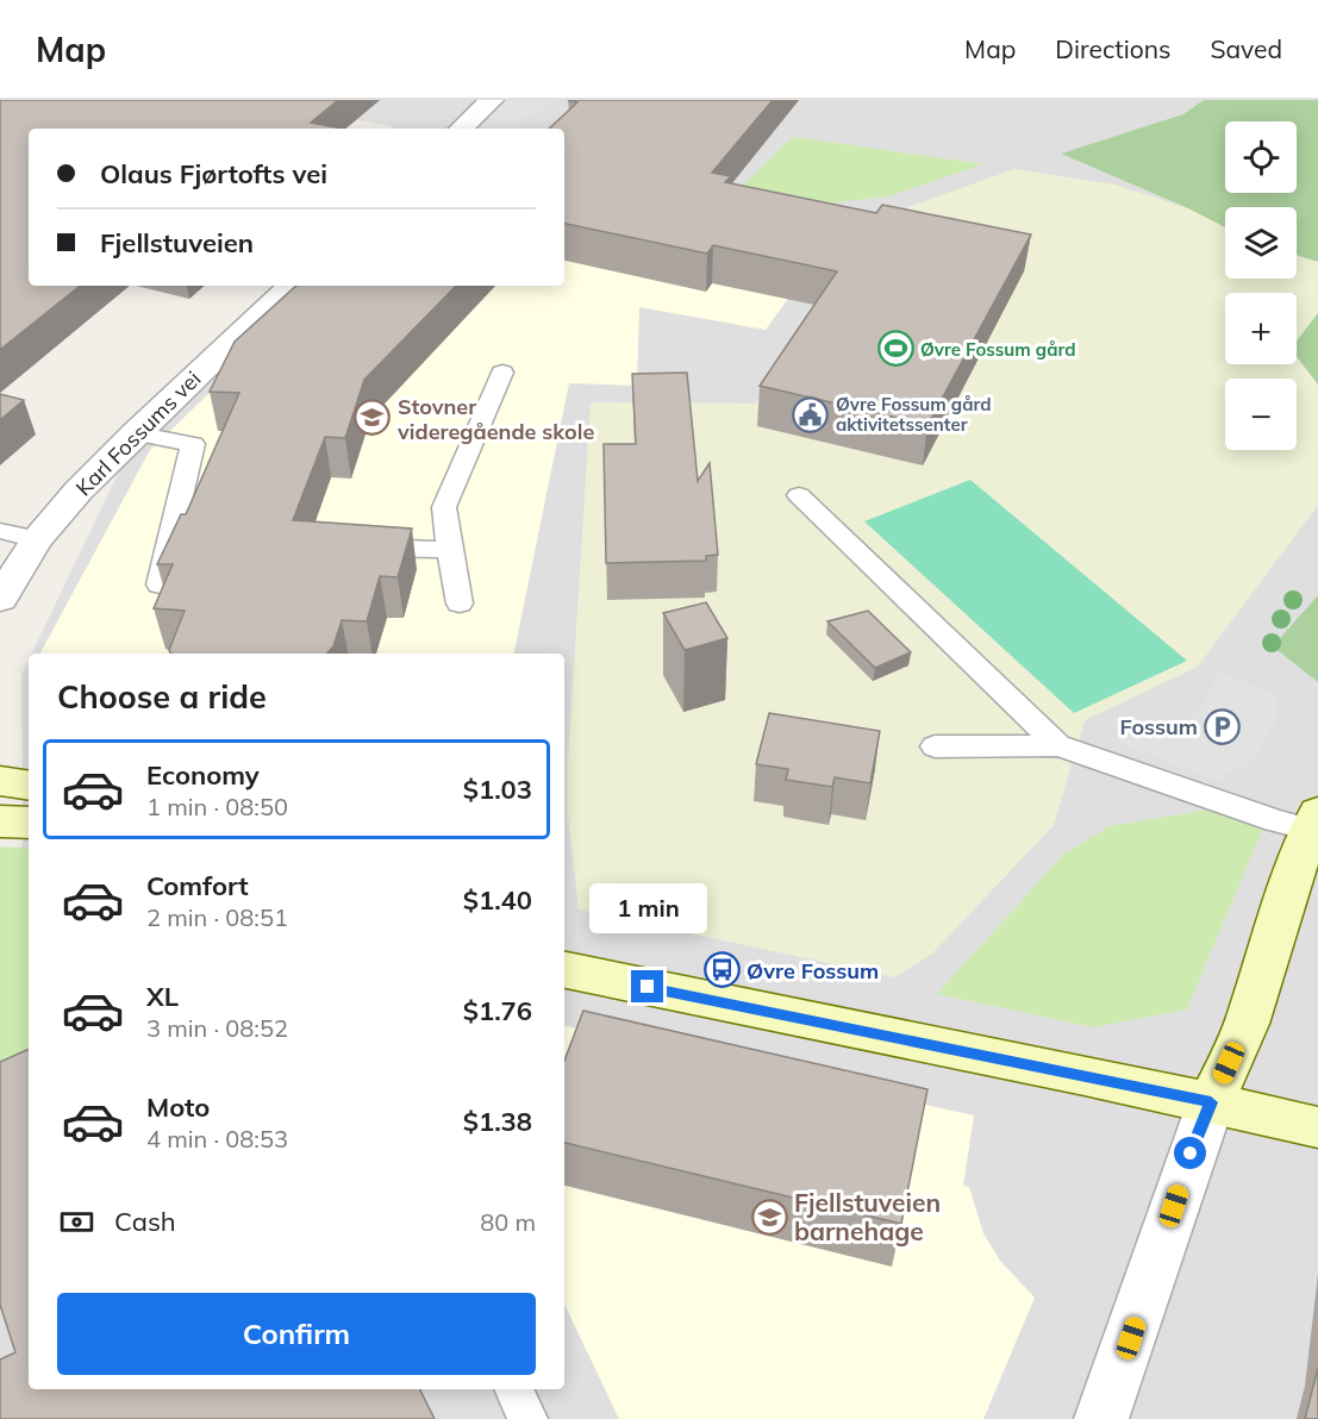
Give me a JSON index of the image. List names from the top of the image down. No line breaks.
{"streets":{"street":["Karl Fossums vei"]},"places":{"sports":["Øvre Fossum gård"],"public building":["Øvre Fossum gård aktivitetssenter"],"school or university":["Stovner videregående skole","Fjellstuveien barnehage"],"parking":["Fossum"],"bus stop":["Øvre Fossum"]},"page":{"header":"Map","nav":["Map","Directions","Saved"],"map_buttons":["+","−"],"banner":["Olaus Fjørtofts vei","Fjellstuveien"],"heading":"Choose a ride","list":[{"name":"Economy","note":"1 min · 08:50","value":"$1.03"},{"name":"Comfort","note":"2 min · 08:51","value":"$1.40"},{"name":"XL","note":"3 min · 08:52","value":"$1.76"},{"name":"Moto","note":"4 min · 08:53","value":"$1.38"}],"bubble":"1 min","pay":["Cash","80 m"],"buttons":"Confirm"}}
